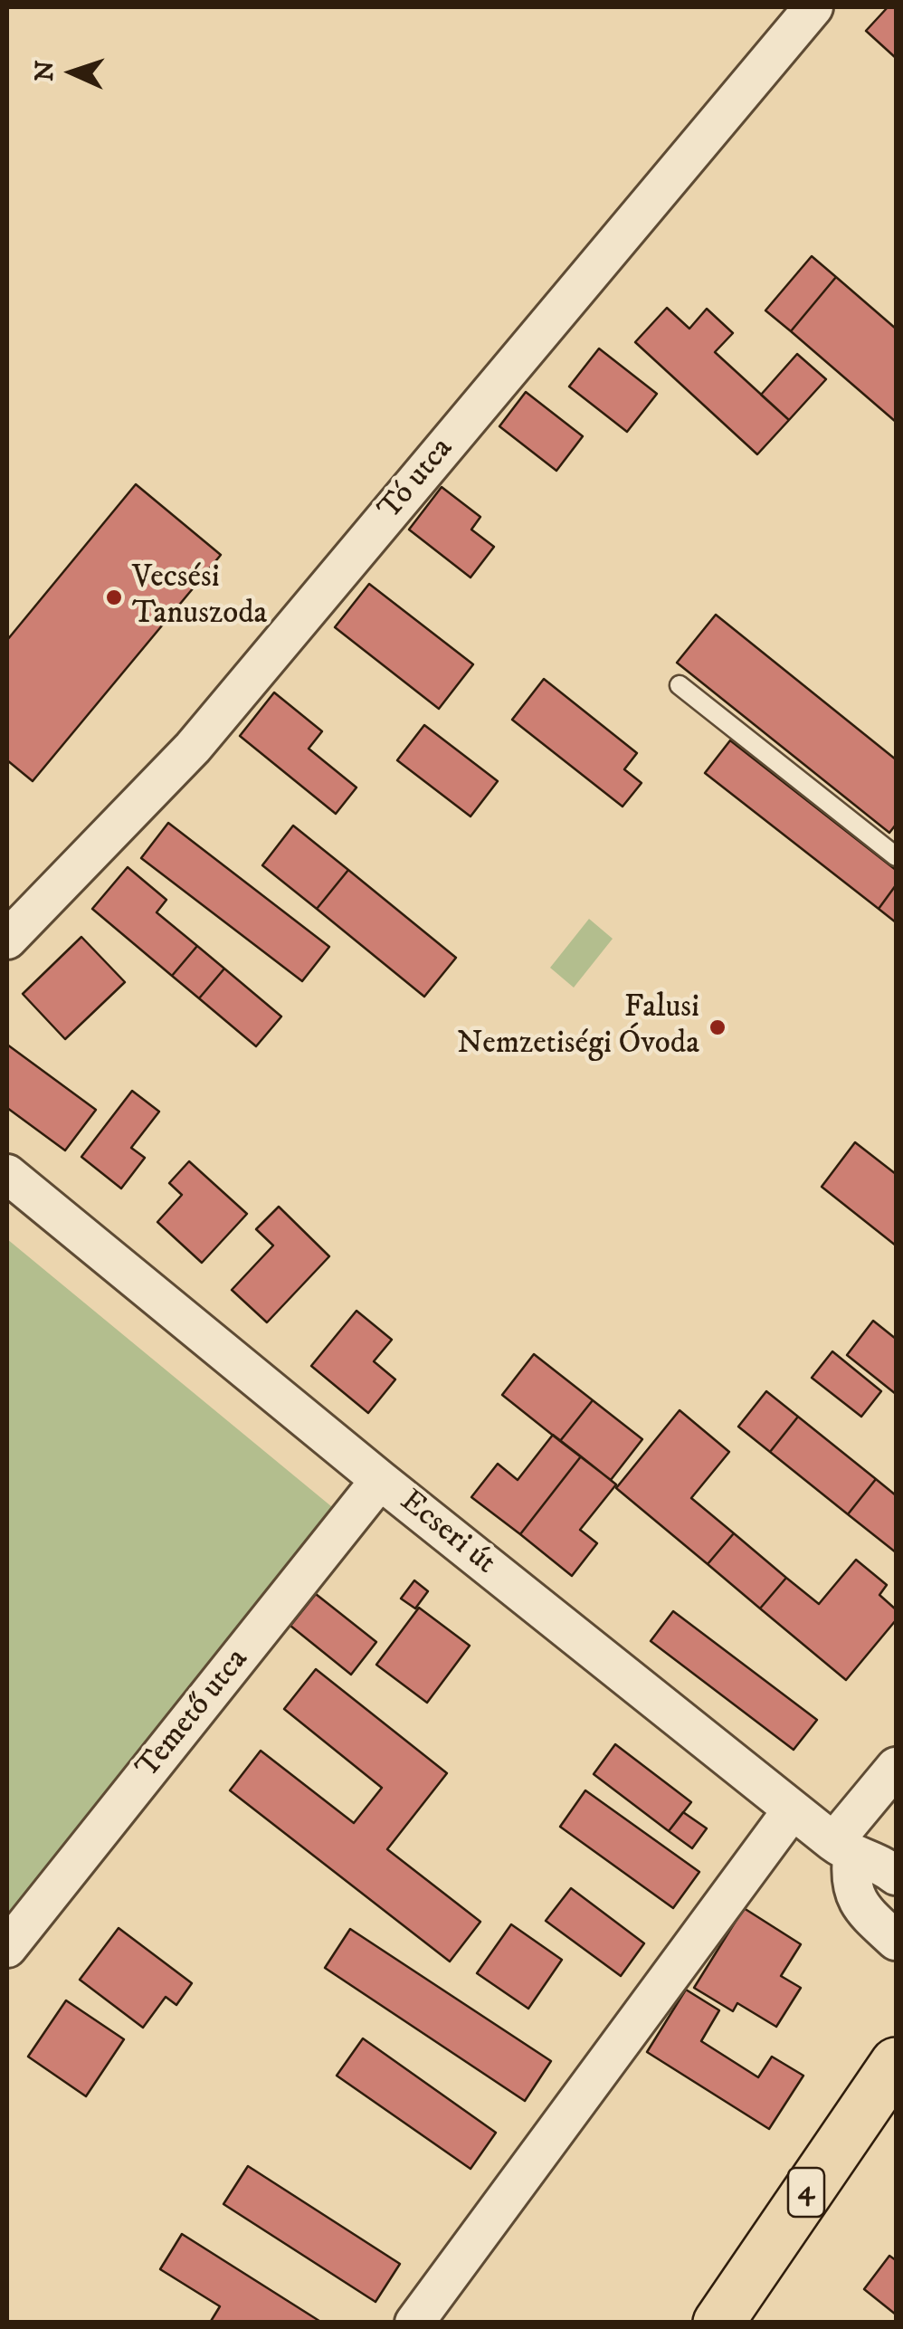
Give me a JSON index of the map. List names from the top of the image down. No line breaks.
{"streets":{"main road":["4"],"street":["Tó utca","Ecseri út","Temető utca"]},"crossings":[["Ecseri út","Temető utca"]],"places":["Vecsési Tanuszoda","Falusi Nemzetiségi Óvoda"],"north":"left"}
